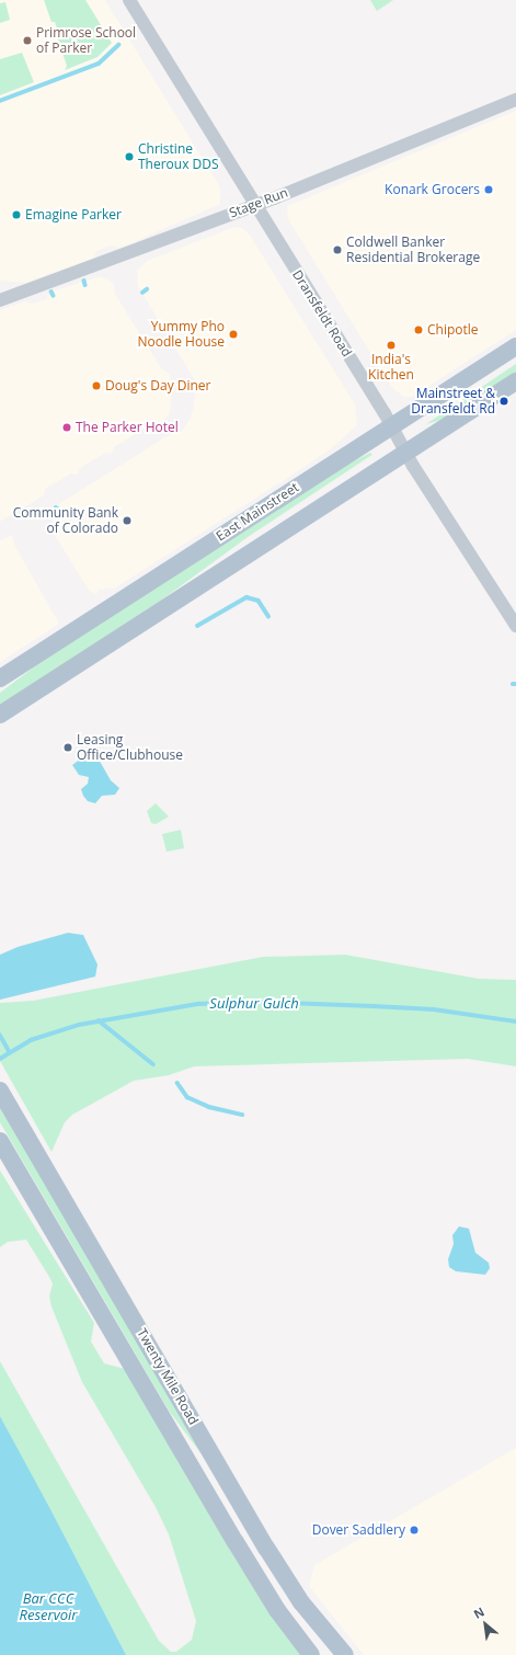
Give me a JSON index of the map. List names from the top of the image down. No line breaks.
{"streets":{"main road":["East Mainstreet","Twenty Mile Road"],"street":["Stage Run","Dransfeldt Road"]},"crossings":[["Stage Run","Dransfeldt Road"],["Dransfeldt Road","East Mainstreet"]],"water":["Sulphur Gulch","Bar CCC Reservoir"],"places":["Primrose School of Parker","Christine Theroux DDS","Konark Grocers","Emagine Parker","Coldwell Banker Residential Brokerage","Chipotle","Yummy Pho Noodle House","India's Kitchen","Doug's Day Diner","Mainstreet & Dransfeldt Rd","The Parker Hotel","Community Bank of Colorado","Leasing Office/Clubhouse","Dover Saddlery"],"north":"top left"}
